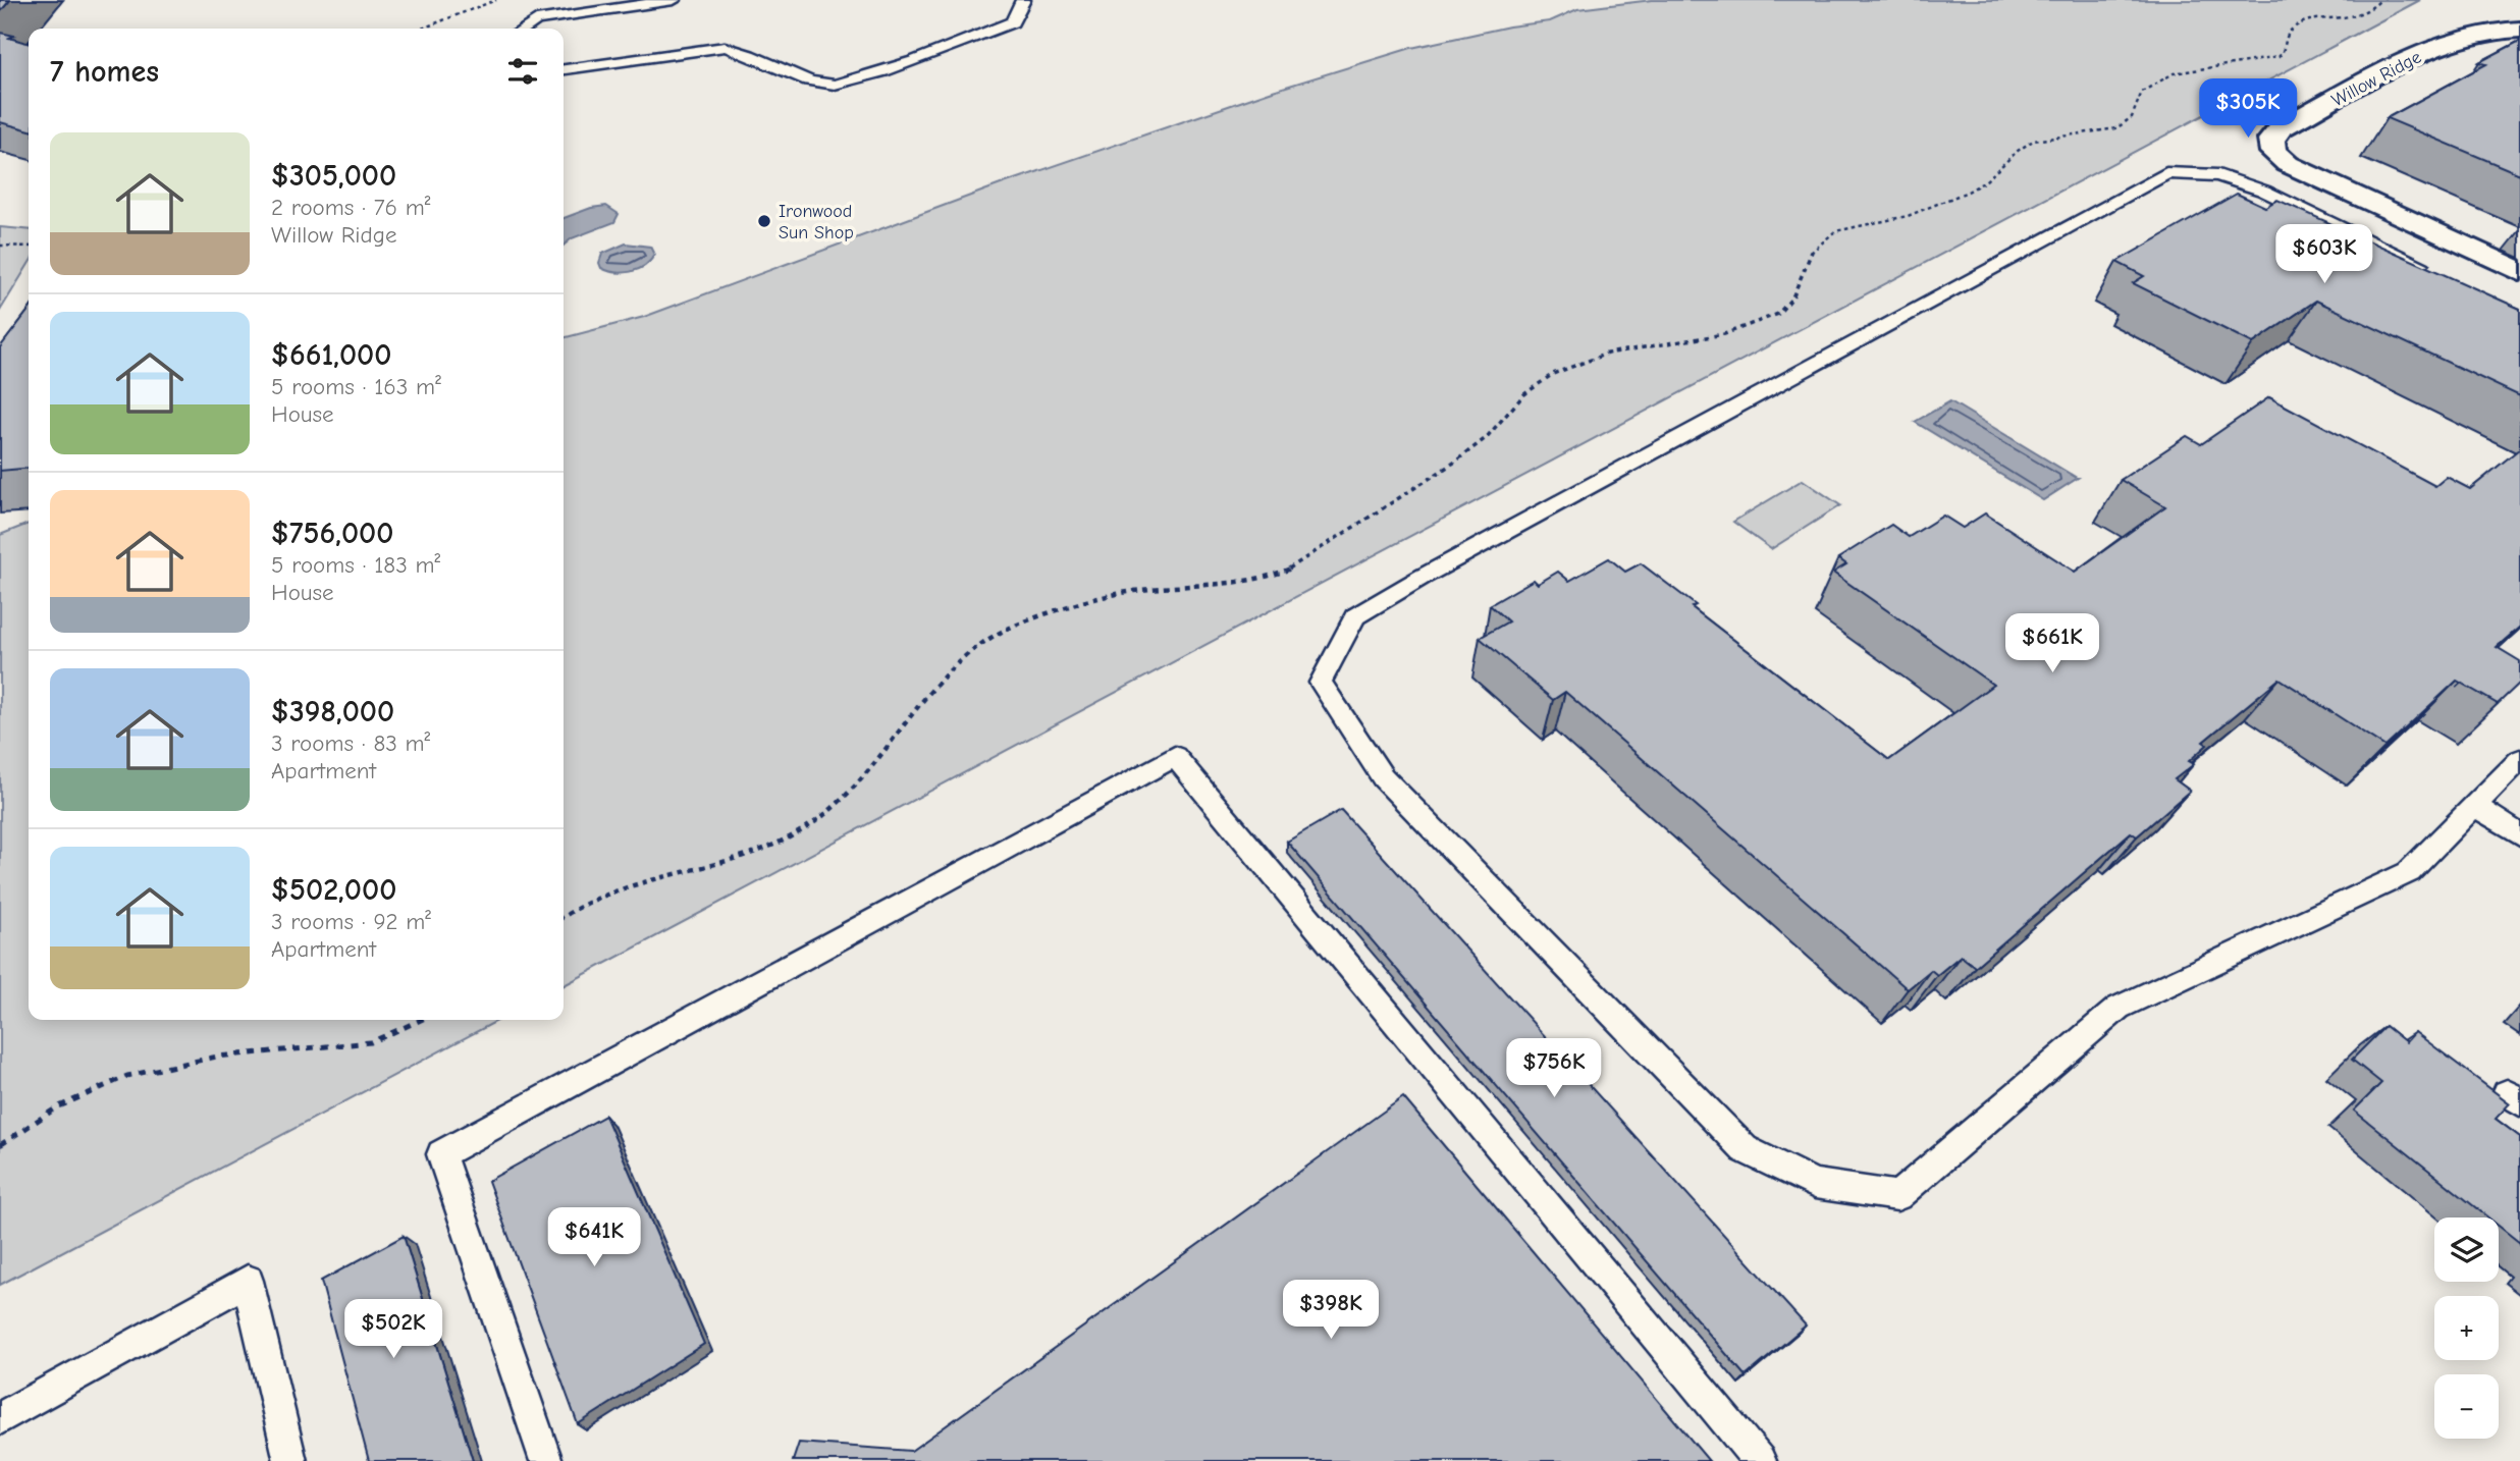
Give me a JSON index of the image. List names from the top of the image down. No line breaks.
{"streets":{"street":["Willow Ridge"]},"places":["Ironwood Sun Shop"],"page":{"heading":"7 homes","price":["$305K","$603K","$661K","$756K","$641K","$398K","$502K"],"list":[{"name":"$305,000","note":"2 rooms · 76 m² · Willow Ridge"},{"name":"$661,000","note":"5 rooms · 163 m² · House"},{"name":"$756,000","note":"5 rooms · 183 m² · House"},{"name":"$398,000","note":"3 rooms · 83 m² · Apartment"},{"name":"$502,000","note":"3 rooms · 92 m² · Apartment"}],"map_buttons":["+","−"]}}
